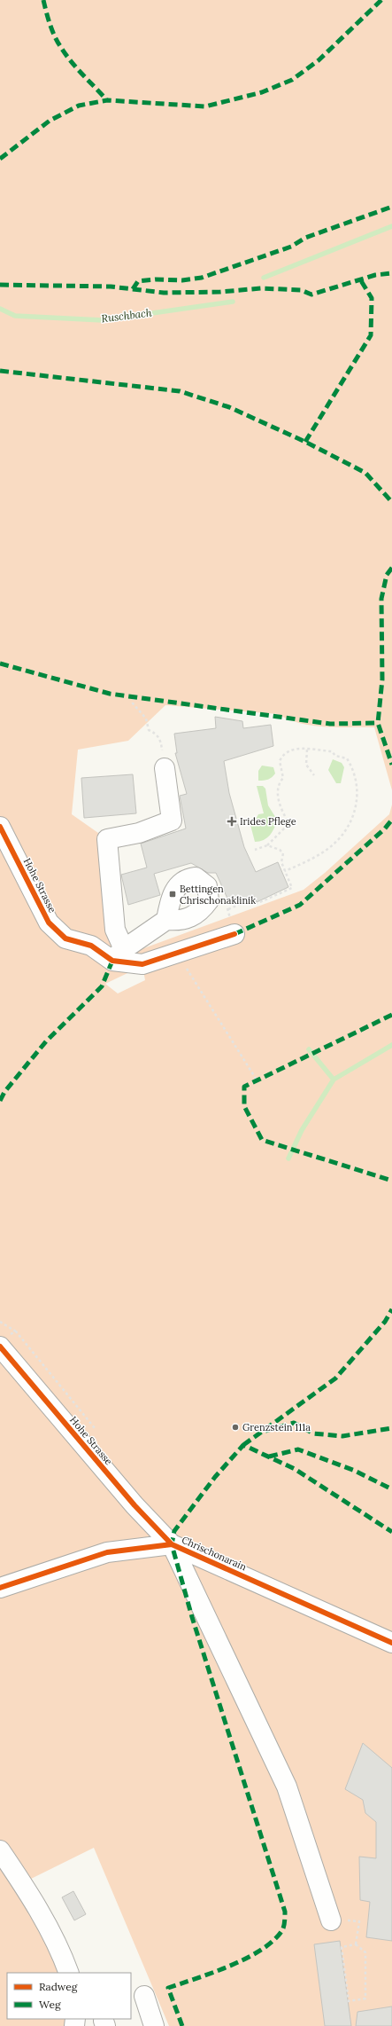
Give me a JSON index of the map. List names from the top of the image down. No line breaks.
{"streets":{"street":["Hohe Strasse","Chrischonarain"]},"crossings":[["Hohe Strasse","Chrischonarain"]],"water":["Ruschbach"],"places":{"health":["Irides Pflege"],"transit":["Bettingen Chrischonaklinik"],"other":["Grenzstein 111a"]},"legend":["Radweg","Weg"]}
